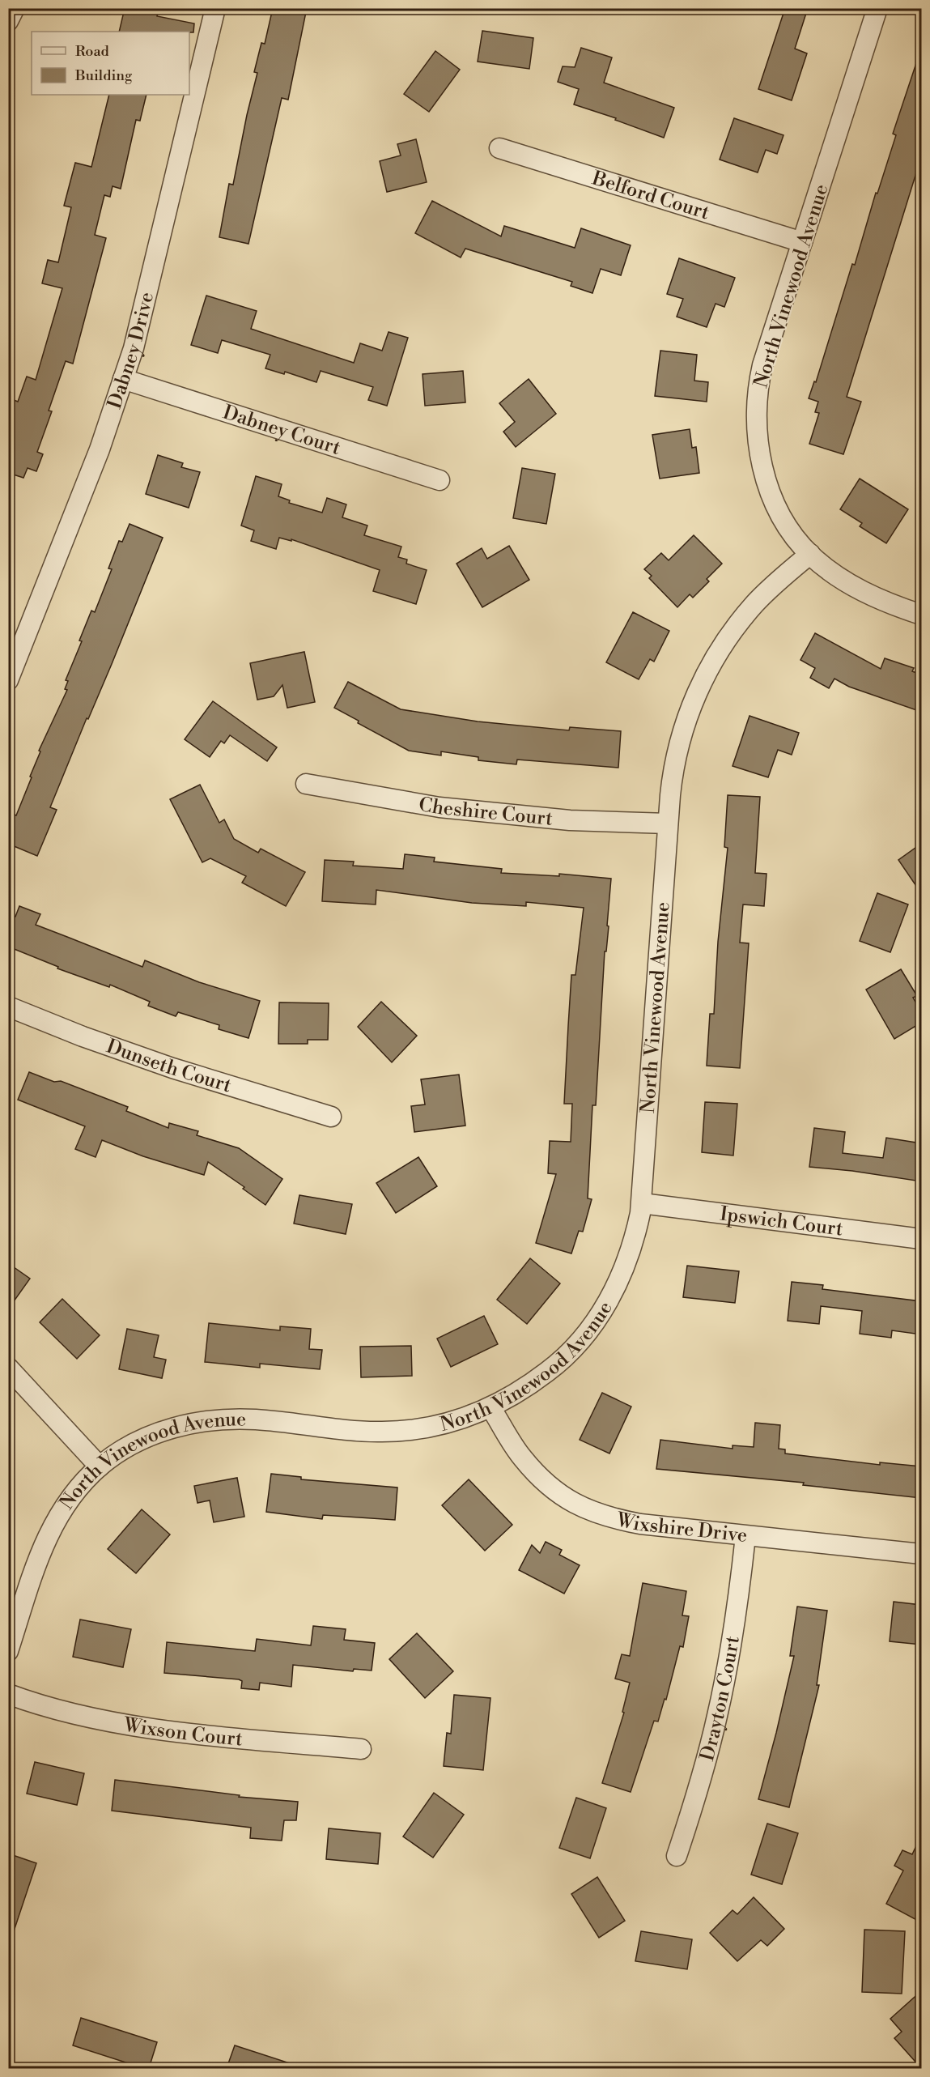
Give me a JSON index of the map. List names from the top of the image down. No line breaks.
{"streets":{"street":["Belford Court","North Vinewood Avenue","Dabney Drive","Dabney Court","Cheshire Court","Dunseth Court","Ipswich Court","Wixshire Drive","Drayton Court","Wixson Court"]},"crossings":[["Belford Court","North Vinewood Avenue"],["North Vinewood Avenue","Cheshire Court"],["North Vinewood Avenue","Ipswich Court"],["North Vinewood Avenue","Wixshire Drive"],["Dabney Drive","Dabney Court"],["Wixshire Drive","Drayton Court"]],"legend":["Road","Building"]}
